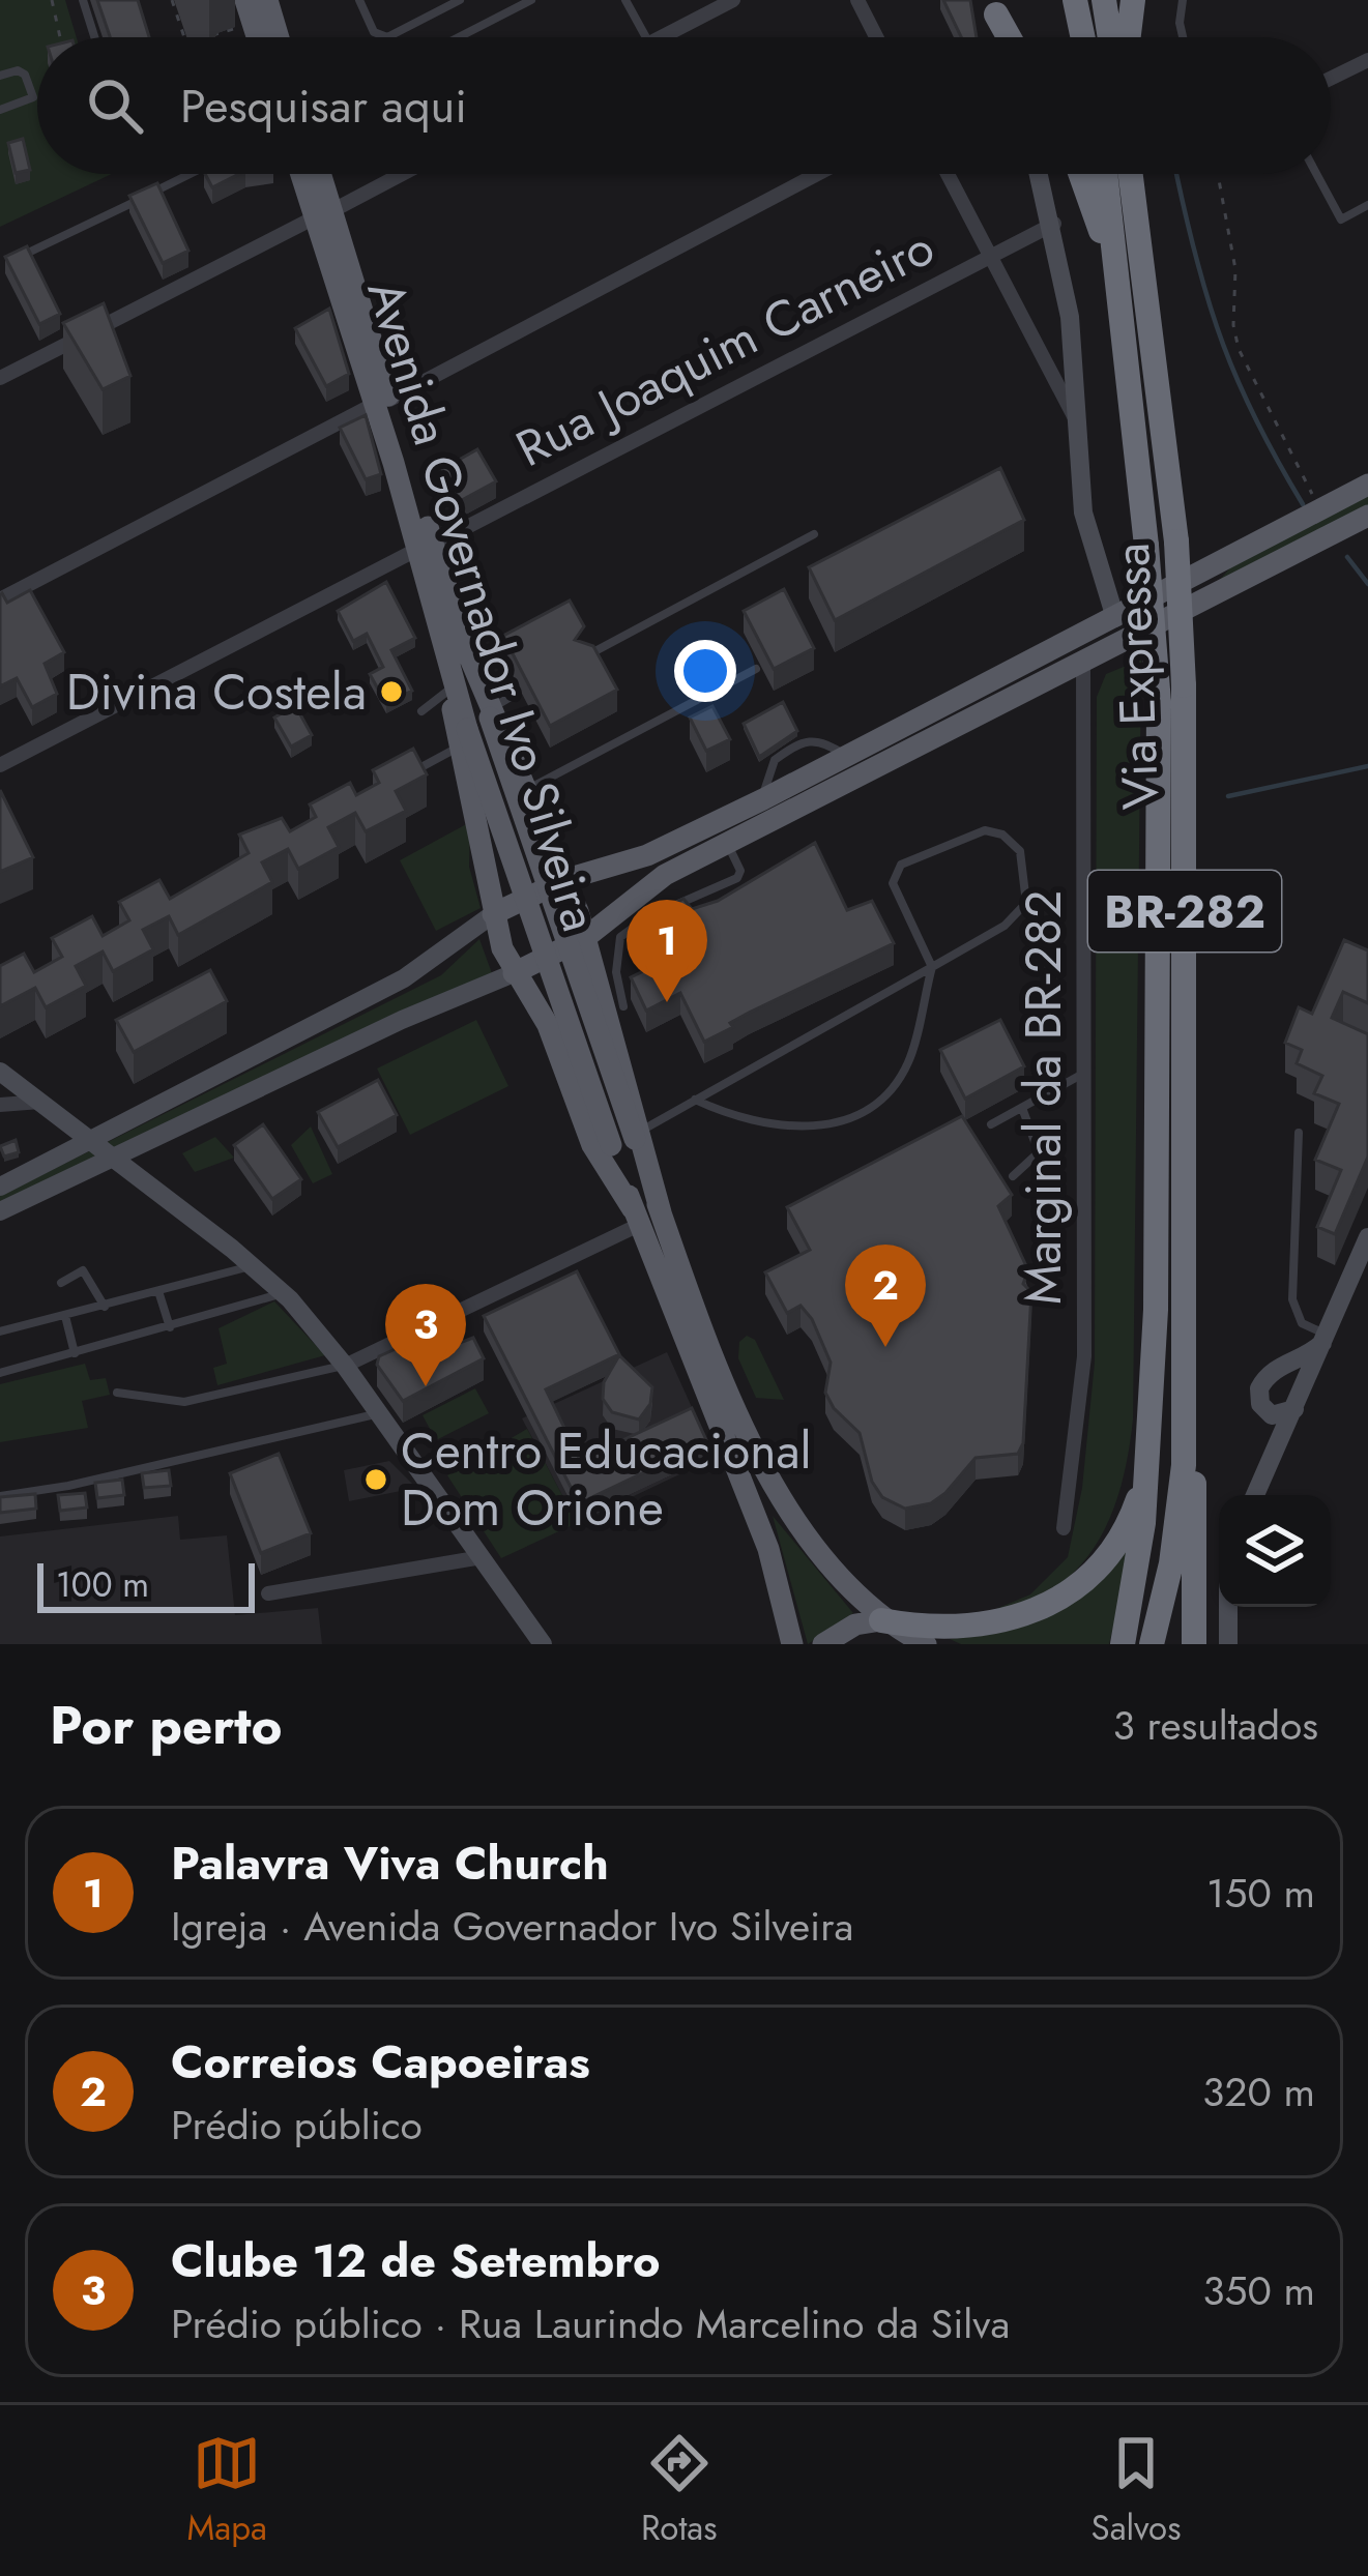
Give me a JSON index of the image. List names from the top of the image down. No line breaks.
{"streets":{"highway":["Via Expressa","BR-282"],"main road":["Avenida Governador Ivo Silveira"],"street":["Rua Joaquim Carneiro","Marginal da BR-282"]},"crossings":[["Rua Joaquim Carneiro","Avenida Governador Ivo Silveira"]],"places":["Divina Costela","Centro Educacional Dom Orione"],"scale_bar":"100 m","page":{"search":"Pesquisar aqui","pins":["1","2","3"],"scale":"100 m","heading":["Por perto","3 resultados"],"list":[{"mark":"1","name":"Palavra Viva Church","note":"Igreja · Avenida Governador Ivo Silveira","value":"150 m"},{"mark":"2","name":"Correios Capoeiras","note":"Prédio público","value":"320 m"},{"mark":"3","name":"Clube 12 de Setembro","note":"Prédio público · Rua Laurindo Marcelino da Silva","value":"350 m"}],"nav":["Mapa","Rotas","Salvos"]}}
